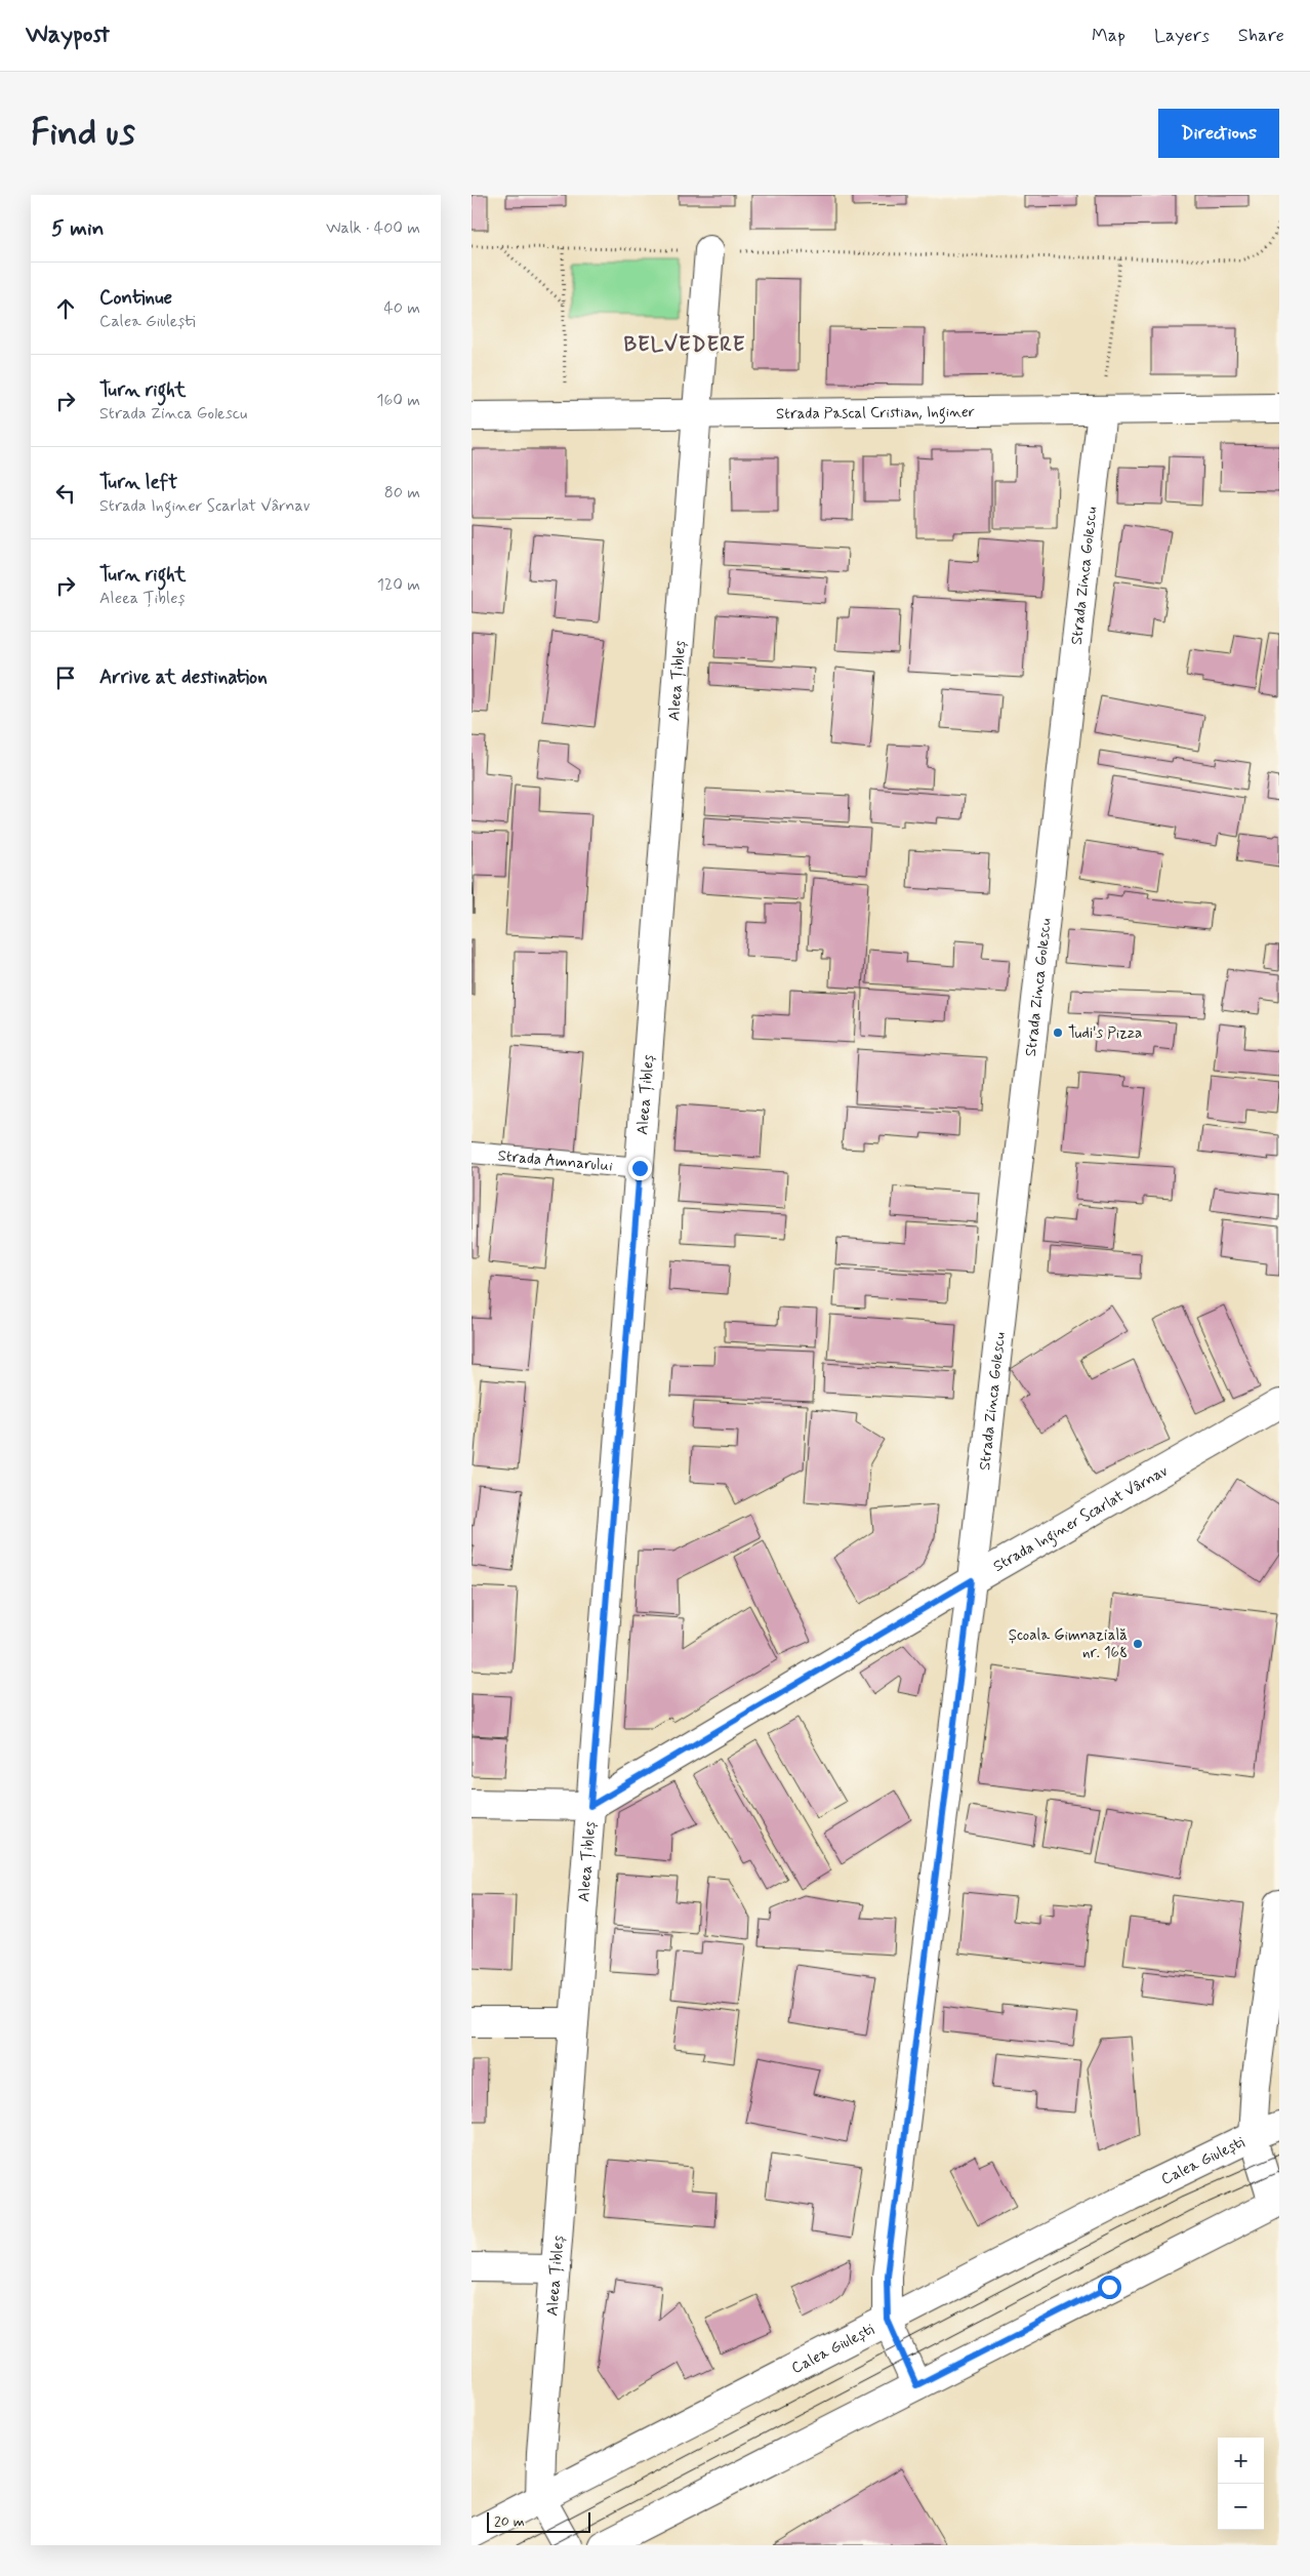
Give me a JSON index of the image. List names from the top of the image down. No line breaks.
{"streets":{"street":["Strada Pascal Cristian, Inginer","Strada Zinca Golescu","Aleea Țibleș","Strada Inginer Scarlat Vârnav","Calea Giulești"],"lane":["Strada Amnarului"]},"crossings":[["Strada Pascal Cristian, Inginer","Strada Zinca Golescu"],["Strada Pascal Cristian, Inginer","Aleea Țibleș"],["Strada Zinca Golescu","Strada Inginer Scarlat Vârnav"],["Strada Zinca Golescu","Calea Giulești"],["Aleea Țibleș","Strada Amnarului"],["Aleea Țibleș","Strada Inginer Scarlat Vârnav"],["Aleea Țibleș","Calea Giulești"]],"districts":["BELVEDERE"],"places":["Tudi's Pizza","Școala Gimnazială nr. 168"],"scale_bar":"20 m","page":{"header":"Waypost","nav":["Map","Layers","Share"],"buttons":"Directions","title":"Find us","heading":["5 min","Walk · 400 m"],"list":[["Continue","Calea Giulești","40 m"],["Turn right","Strada Zinca Golescu","160 m"],["Turn left","Strada Inginer Scarlat Vârnav","80 m"],["Turn right","Aleea Țibleș","120 m"],"Arrive at destination"],"map_buttons":["+","−"],"scale":"20 m"}}
